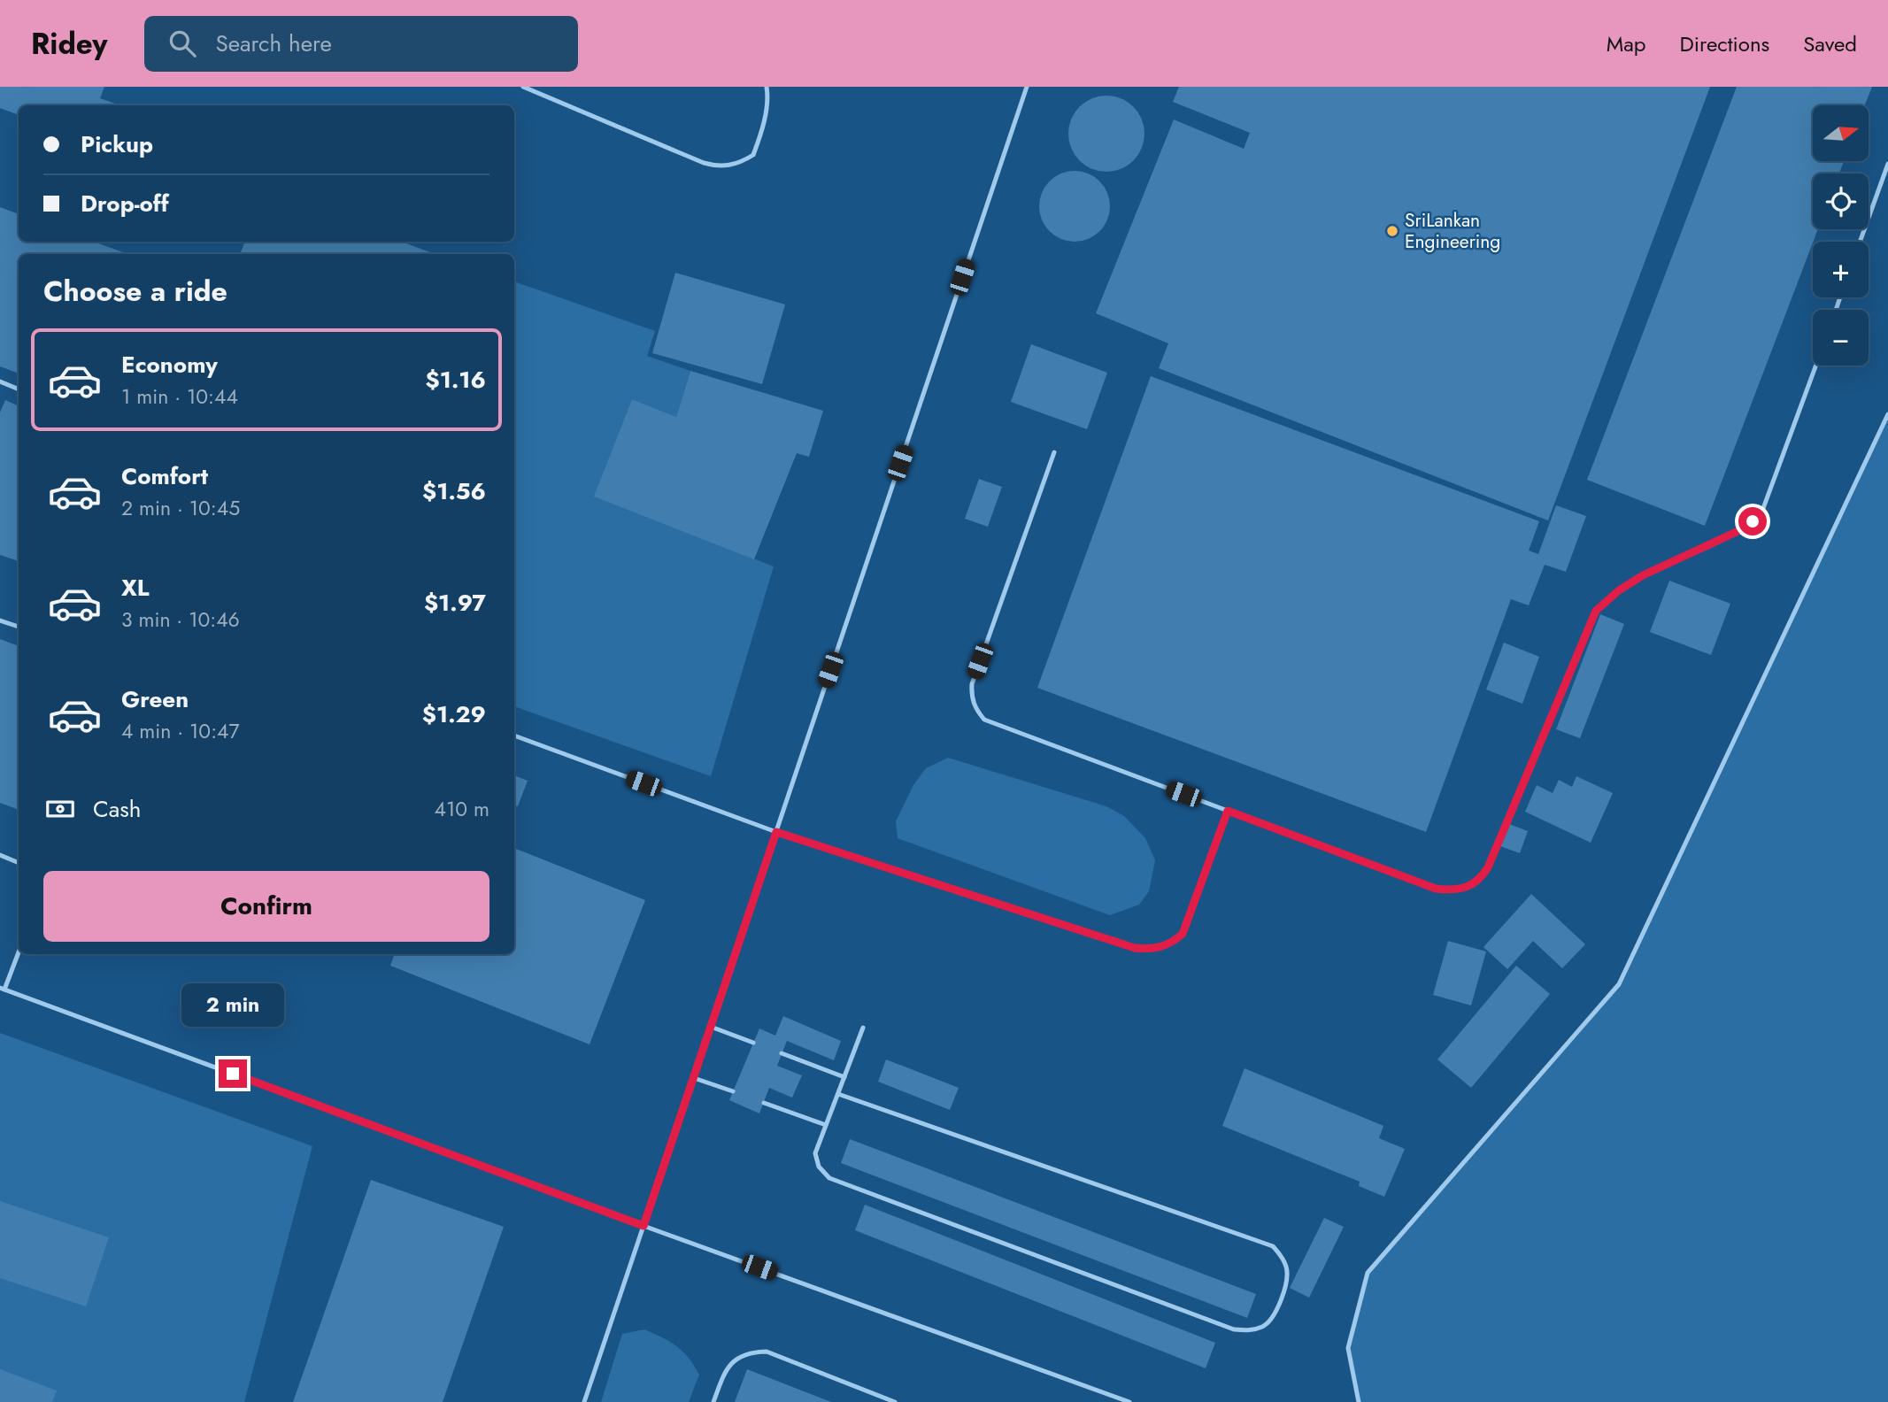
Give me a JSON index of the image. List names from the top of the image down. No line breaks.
{"places":["SriLankan Engineering"],"north":"right","page":{"header":"Ridey","search":"Search here","nav":["Map","Directions","Saved"],"map_buttons":["+","−"],"banner":["Pickup","Drop-off"],"heading":"Choose a ride","list":[{"name":"Economy","note":"1 min · 10:44","value":"$1.16"},{"name":"Comfort","note":"2 min · 10:45","value":"$1.56"},{"name":"XL","note":"3 min · 10:46","value":"$1.97"},{"name":"Green","note":"4 min · 10:47","value":"$1.29"}],"pay":["Cash","410 m"],"buttons":"Confirm","bubble":"2 min"}}
